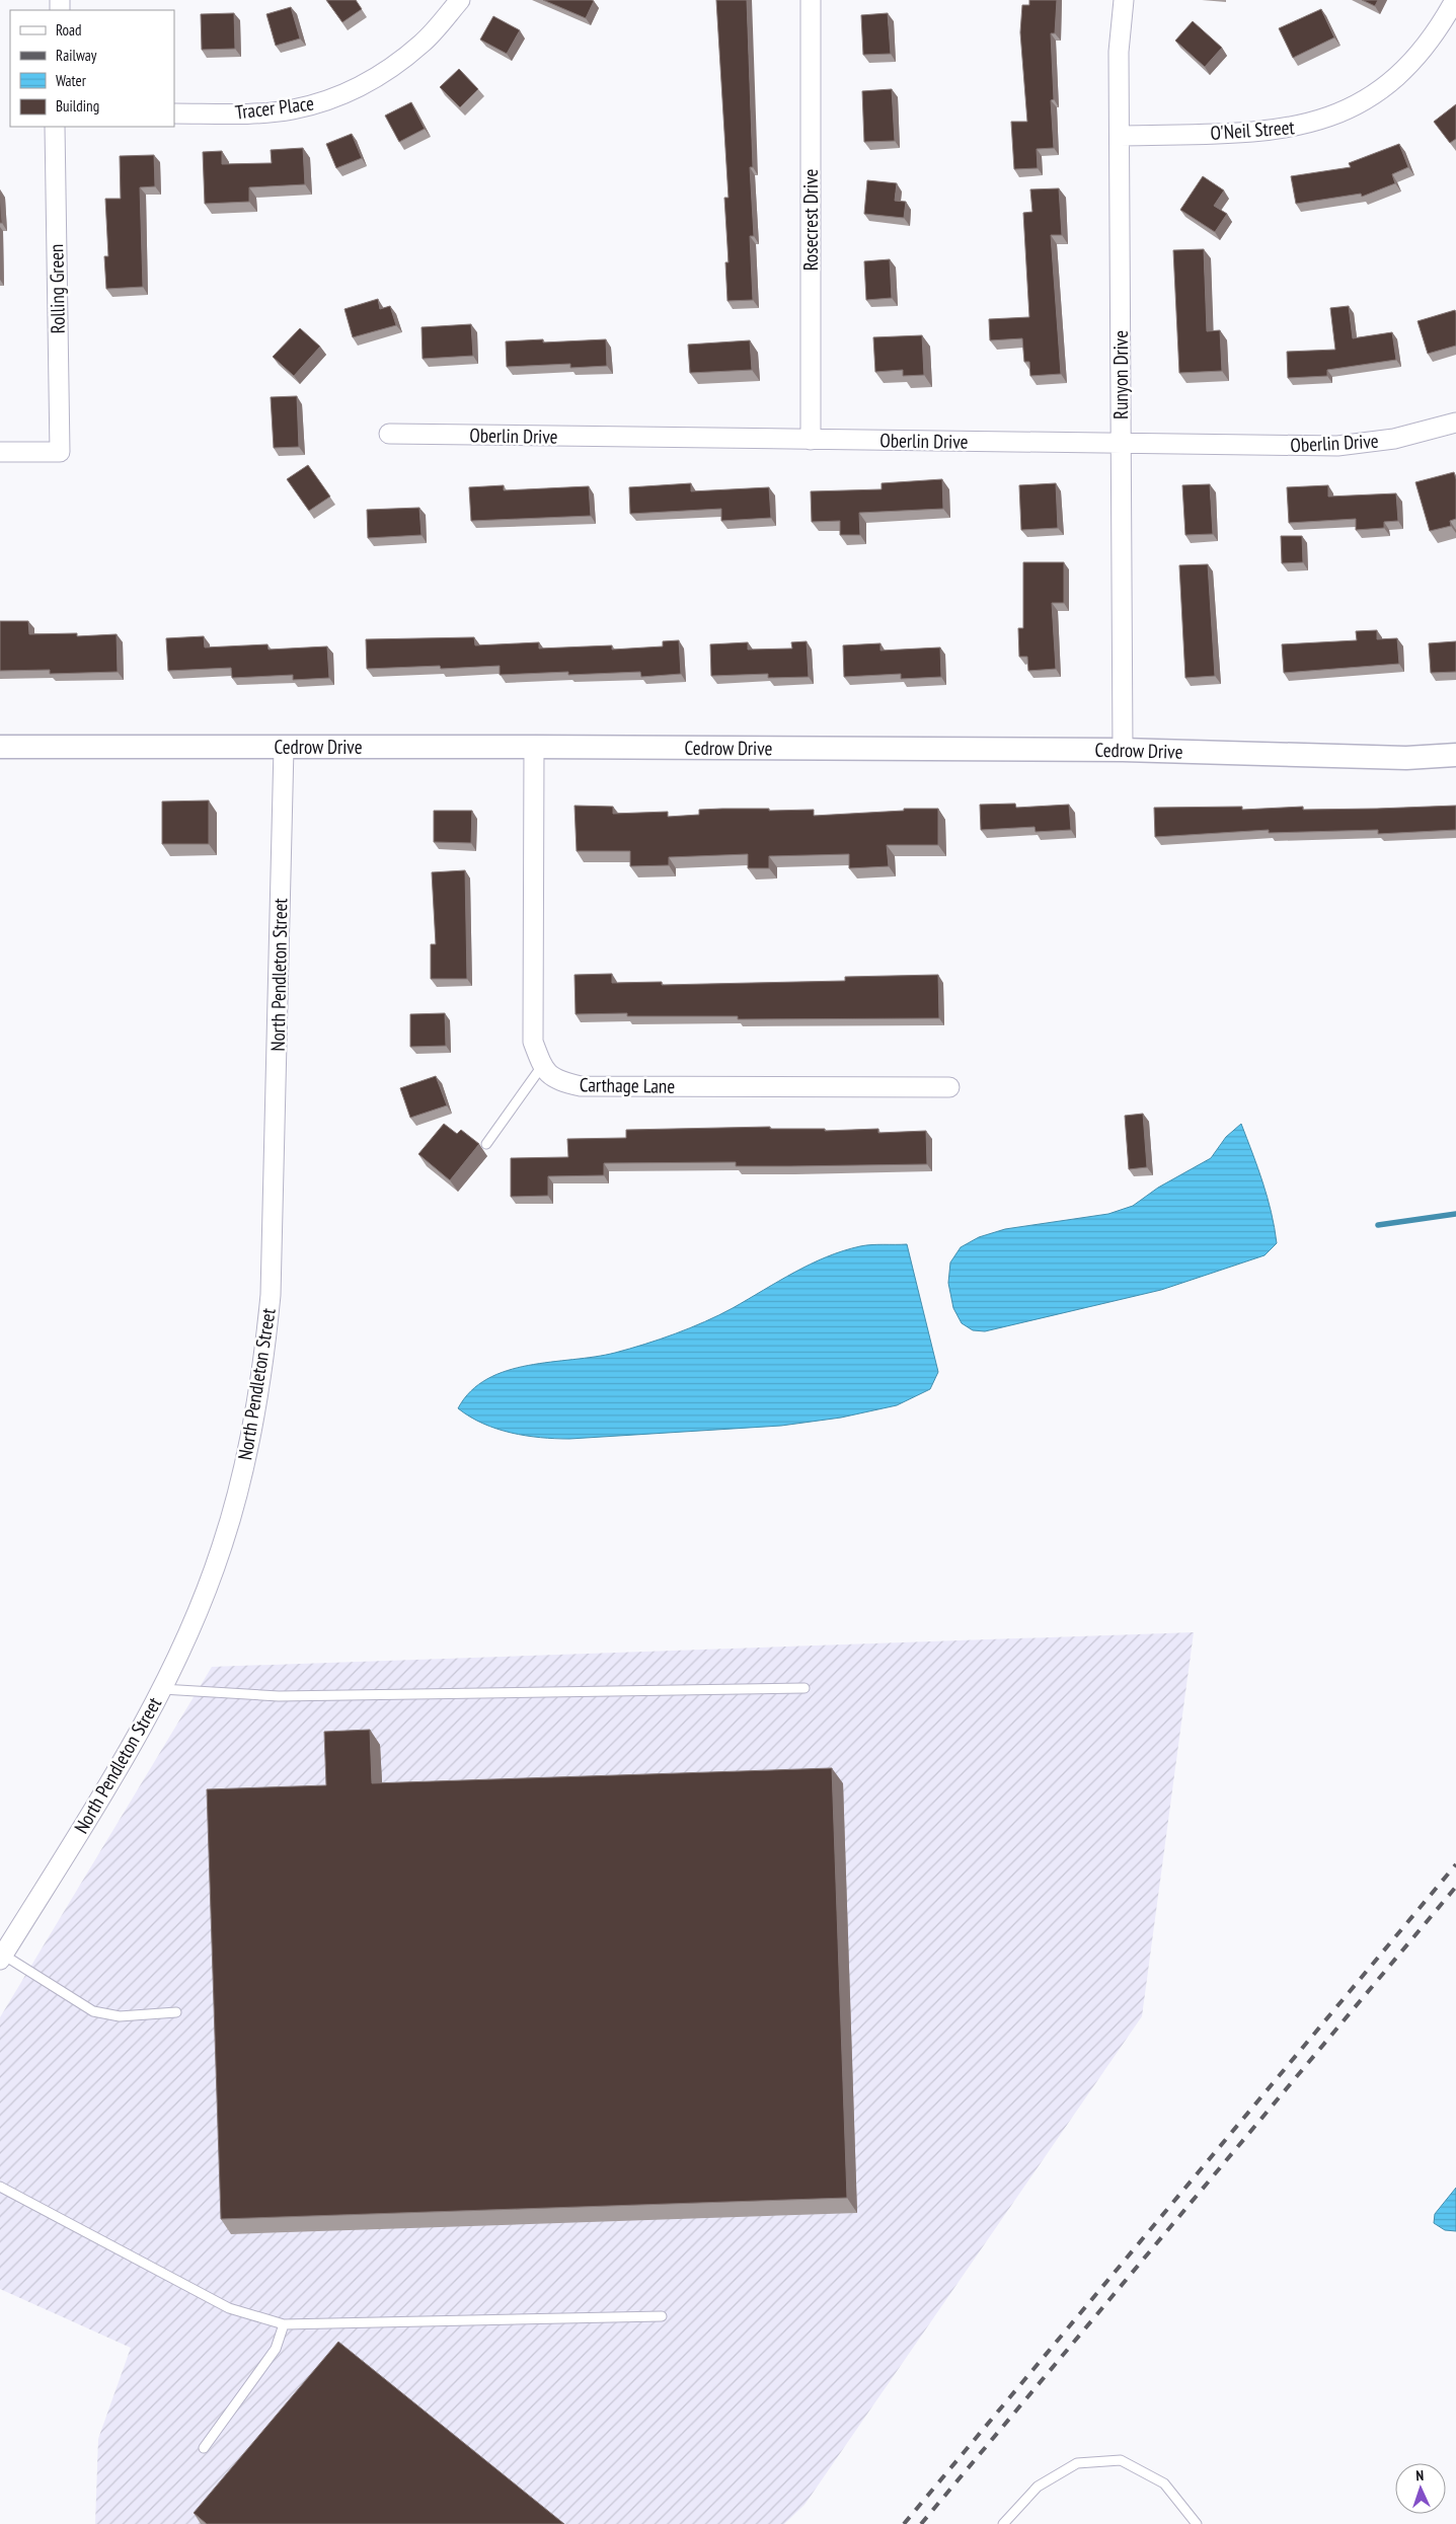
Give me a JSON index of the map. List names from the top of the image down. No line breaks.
{"streets":{"street":["Tracer Place","O'Neil Street","Rosecrest Drive","Rolling Green","Runyon Drive","Oberlin Drive","Cedrow Drive","North Pendleton Street","Carthage Lane"]},"crossings":[["O'Neil Street","Runyon Drive"],["Rosecrest Drive","Oberlin Drive"],["Runyon Drive","Oberlin Drive"],["Runyon Drive","Cedrow Drive"],["Cedrow Drive","North Pendleton Street"]],"legend":["Road","Railway","Water","Building"],"north":"top"}
